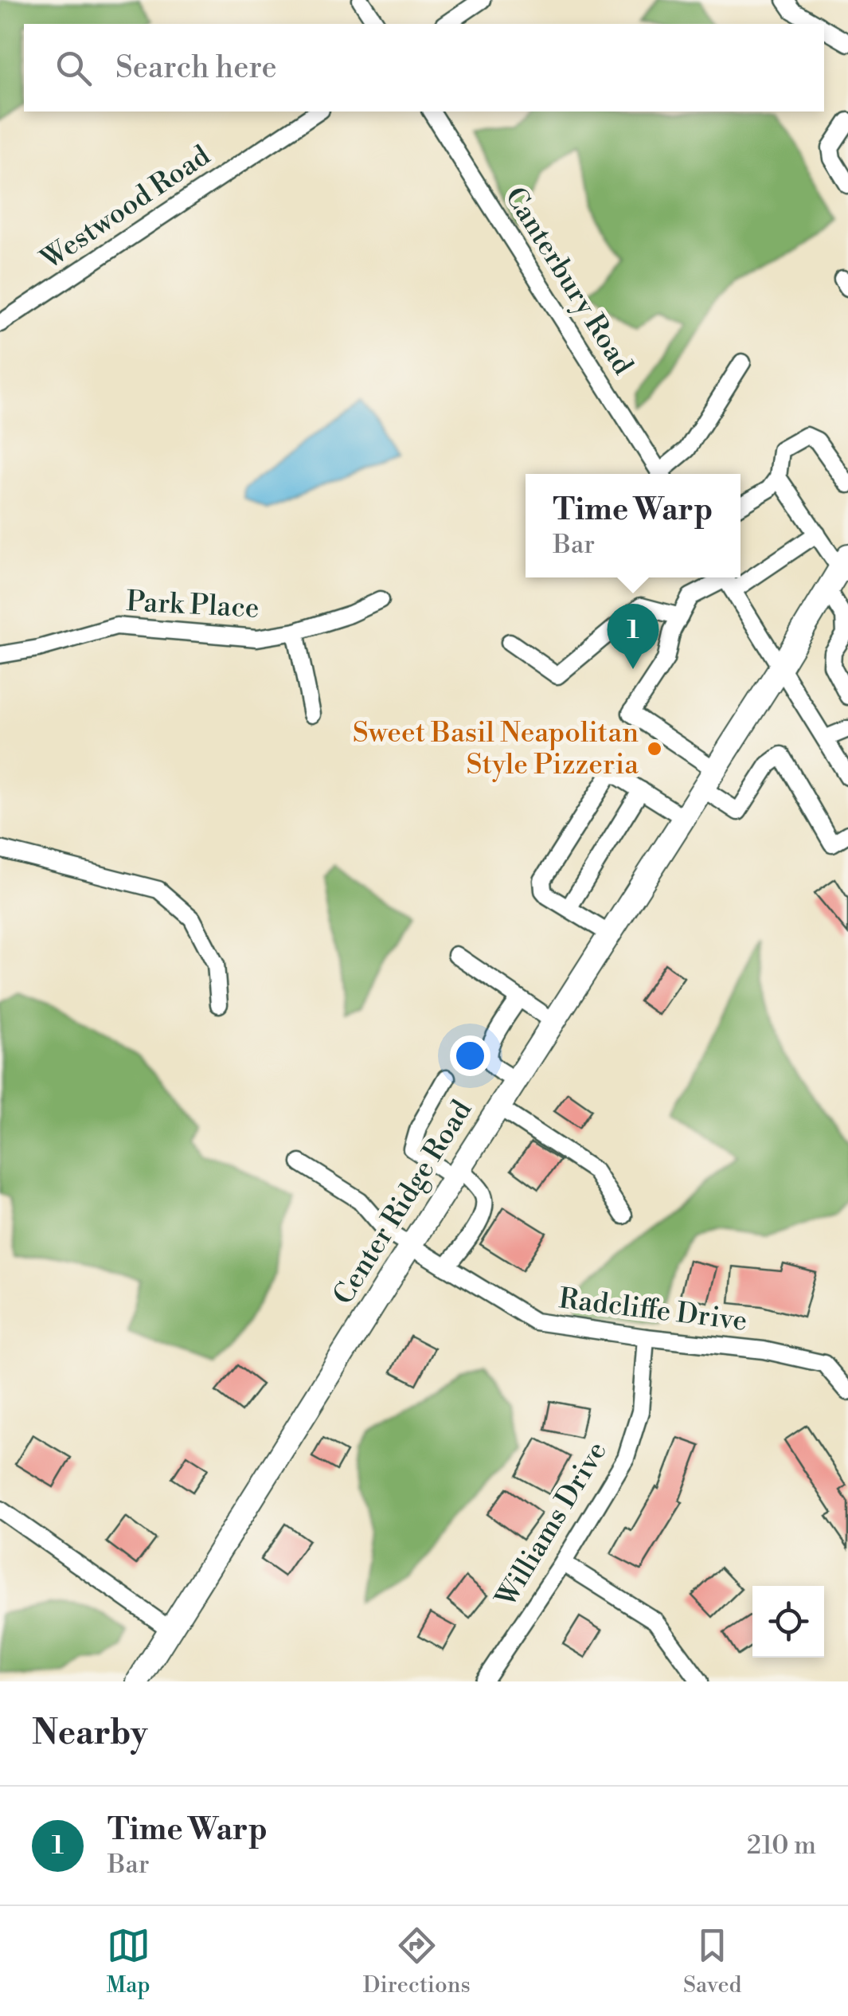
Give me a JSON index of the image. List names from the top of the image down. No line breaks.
{"streets":{"main road":["Center Ridge Road"],"street":["Westwood Road","Canterbury Road","Park Place","Radcliffe Drive","Williams Drive"]},"crossings":[["Center Ridge Road","Radcliffe Drive"],["Radcliffe Drive","Williams Drive"]],"places":["Sweet Basil Neapolitan Style Pizzeria"],"page":{"search":"Search here","popup":["Time Warp","Bar"],"pins":"1","heading":"Nearby","list":[{"mark":"1","name":"Time Warp","note":"Bar","value":"210 m"}],"nav":["Map","Directions","Saved"]}}
